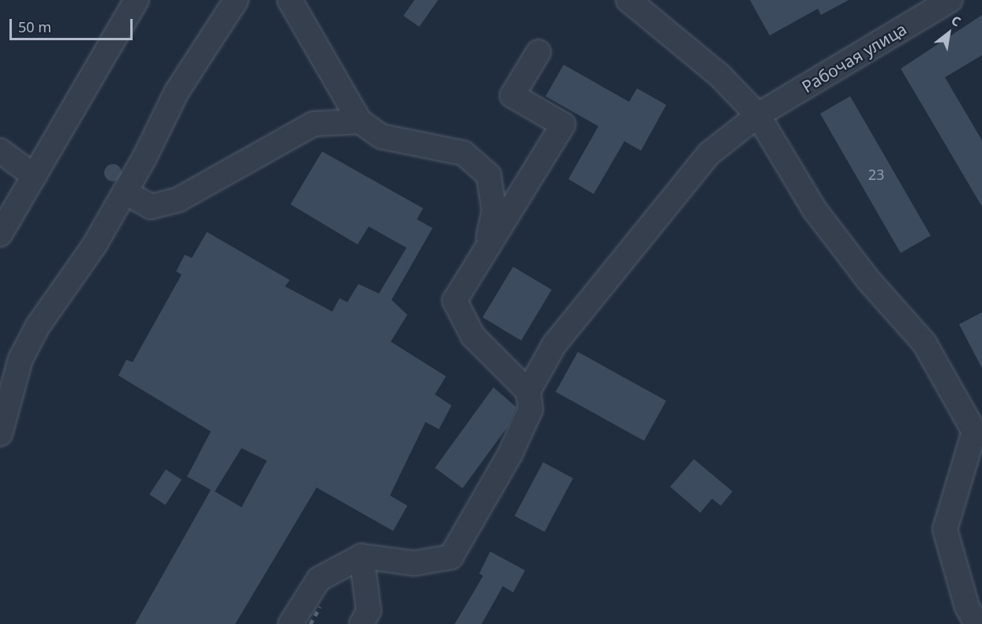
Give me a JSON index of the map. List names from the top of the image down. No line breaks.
{"streets":{"street":["Рабочая улица"]},"house_numbers":["23"],"scale_bar":"50 m","north":"top right"}
